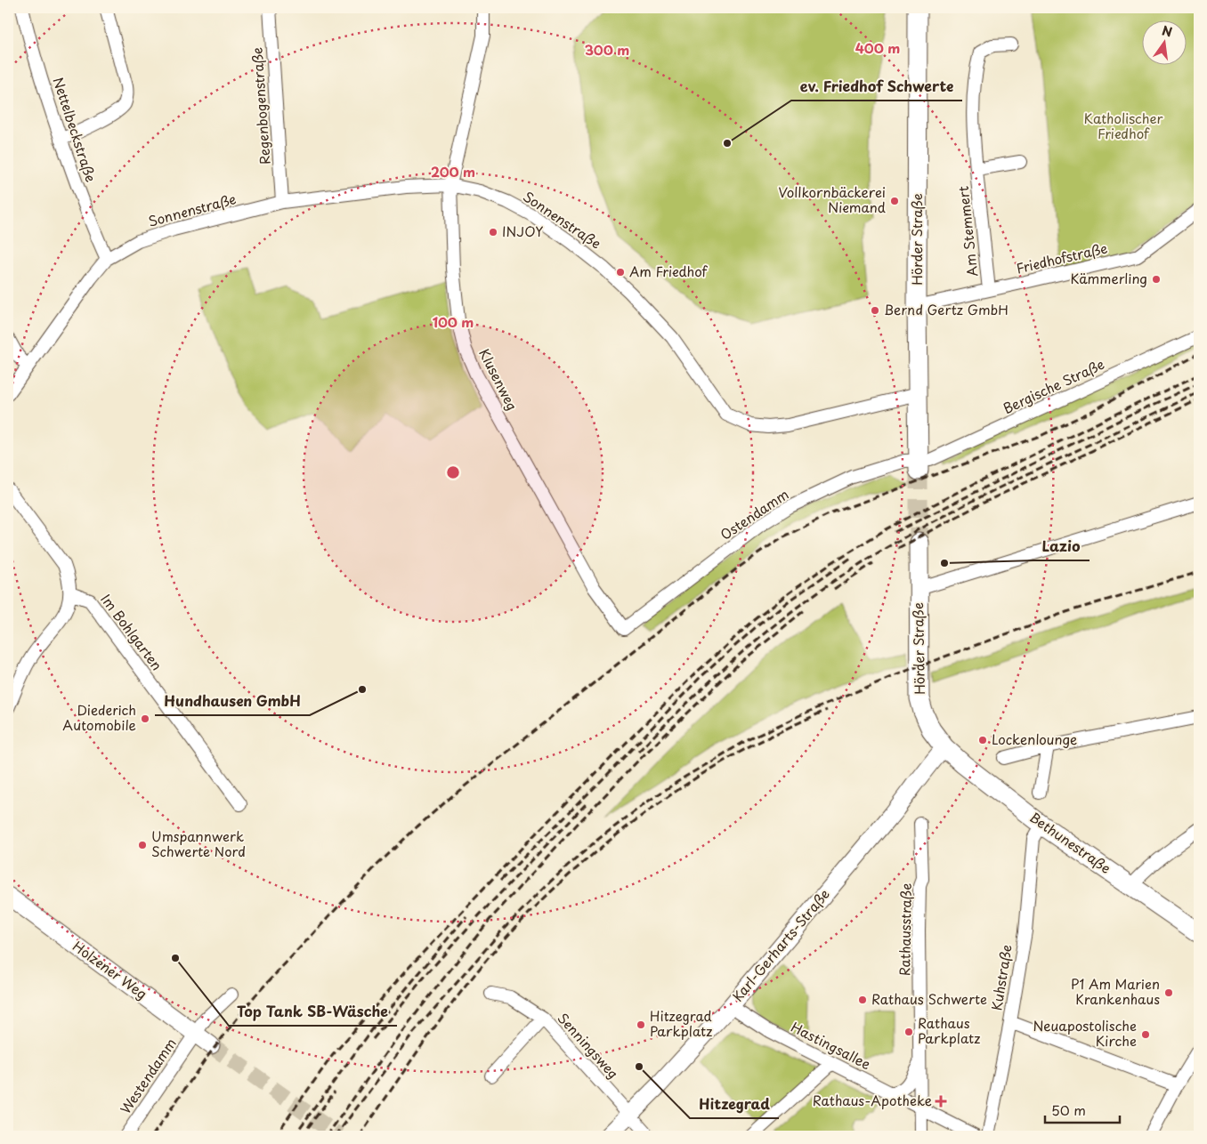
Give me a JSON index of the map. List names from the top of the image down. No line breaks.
{"streets":{"main road":["Hörder Straße","Bethunestraße","Karl-Gerharts-Straße","Holzener Weg"],"street":["Regenbogenstraße","Nettelbeckstraße","Sonnenstraße","Am Stemmert","Friedhofstraße","Klusenweg","Bergische Straße","Ostendamm","Im Bohlgarten","Rathausstraße","Kuhstraße","Senningsweg","Hastingsallee","Westendamm"]},"crossings":[["Regenbogenstraße","Sonnenstraße"],["Nettelbeckstraße","Sonnenstraße"],["Sonnenstraße","Hörder Straße"],["Sonnenstraße","Klusenweg"],["Am Stemmert","Friedhofstraße"],["Hörder Straße","Friedhofstraße"],["Hörder Straße","Bergische Straße"],["Hörder Straße","Ostendamm"],["Hörder Straße","Bethunestraße"],["Hörder Straße","Karl-Gerharts-Straße"],["Klusenweg","Ostendamm"],["Bergische Straße","Ostendamm"],["Bethunestraße","Karl-Gerharts-Straße"],["Bethunestraße","Kuhstraße"],["Rathausstraße","Hastingsallee"],["Karl-Gerharts-Straße","Senningsweg"],["Karl-Gerharts-Straße","Hastingsallee"],["Holzener Weg","Westendamm"]],"parks":["Katholischer Friedhof"],"places":{"other":["ev. Friedhof Schwerte","Vollkornbäckerei Niemand","INJOY","Am Friedhof","Kämmerling","Bernd Gertz GmbH","Lazio","Hundhausen GmbH","Diederich Automobile","Lockenlounge","Umspannwerk Schwerte Nord","Top Tank SB-Wäsche","P1 Am Marien Krankenhaus","Rathaus Schwerte","Hitzegrad Parkplatz","Rathaus Parkplatz","Neuapostolische Kirche","Hitzegrad"],"health":["Rathaus-Apotheke"]},"scale_bar":"50 m","north":"top","rings":["400 m","300 m","200 m","100 m"]}
